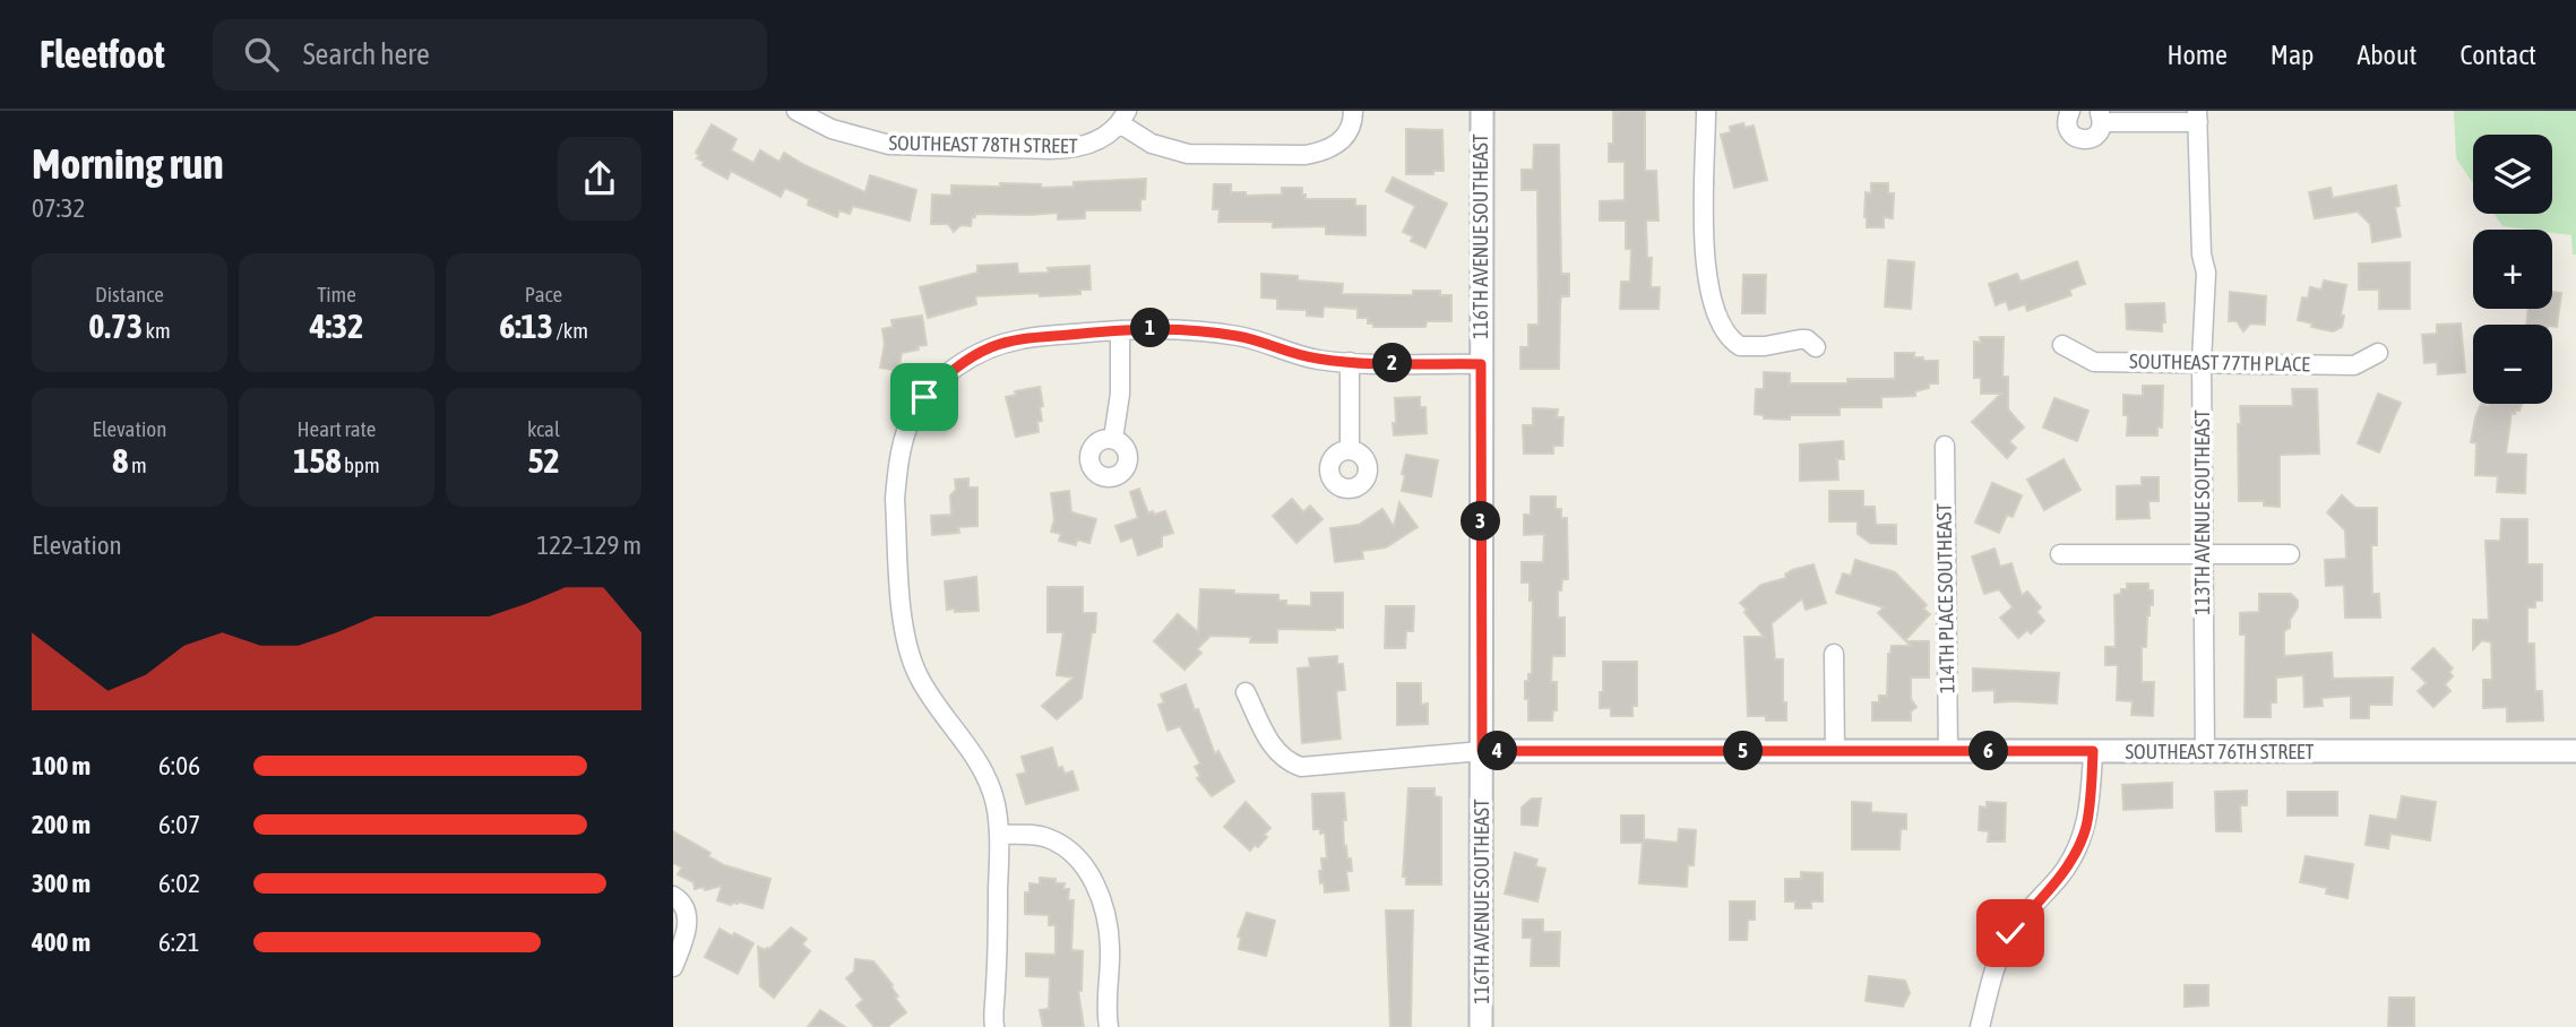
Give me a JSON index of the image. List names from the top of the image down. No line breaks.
{"streets":{"street":["SOUTHEAST 78TH STREET","116TH AVENUE SOUTHEAST","SOUTHEAST 77TH PLACE","113TH AVENUE SOUTHEAST","114TH PLACE SOUTHEAST","SOUTHEAST 76TH STREET"]},"crossings":[["116TH AVENUE SOUTHEAST","SOUTHEAST 76TH STREET"],["SOUTHEAST 77TH PLACE","113TH AVENUE SOUTHEAST"],["113TH AVENUE SOUTHEAST","SOUTHEAST 76TH STREET"],["114TH PLACE SOUTHEAST","SOUTHEAST 76TH STREET"]],"page":{"header":"Fleetfoot","search":"Search here","nav":["Home","Map","About","Contact"],"heading":["Morning run","07:32"],"map_buttons":["+","−"],"stats":[["Distance","0.73 km"],["Time","4:32"],["Pace","6:13 /km"],["Elevation","8 m"],["Heart rate","158 bpm"],["kcal","52"]],"pins":["1","2","3","4","5","6"],"chart":["Elevation","122–129 m"],"list":[{"name":"100 m","note":"6:06"},{"name":"200 m","note":"6:07"},{"name":"300 m","note":"6:02"},{"name":"400 m","note":"6:21"}]}}
